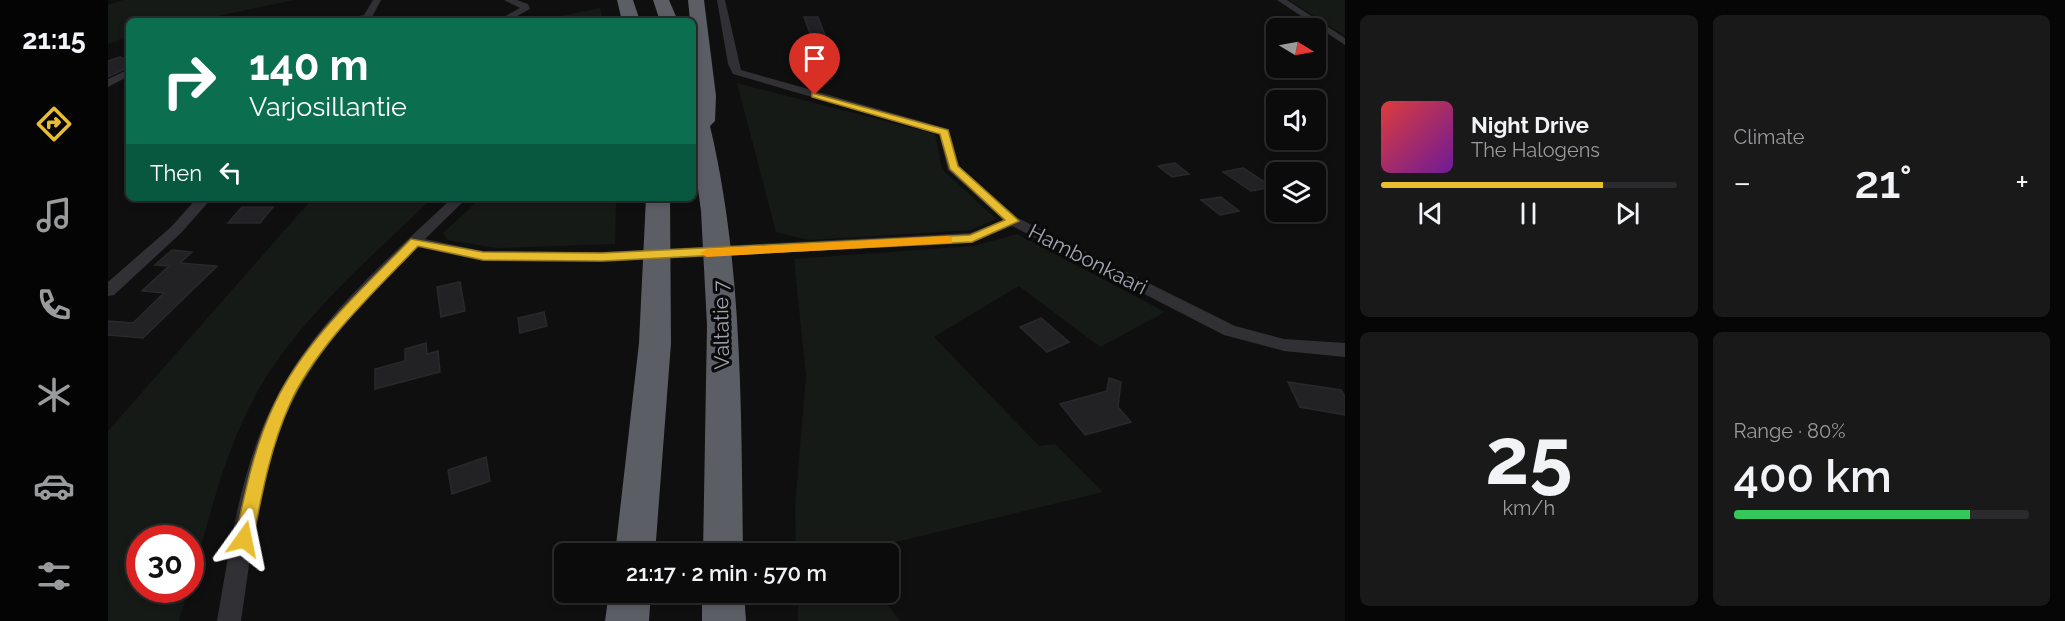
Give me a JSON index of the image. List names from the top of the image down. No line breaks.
{"streets":{"highway":["Valtatie 7"],"street":["Hambonkaari"]},"north":"right","page":{"tabs":"21:15","tile":["Climate",["25","km/h"],["Range · 80%","400 km"]],"turn":["140 m","Varjosillantie"],"song":["Night Drive","The Halogens"],"then":"Then","heat":["−","21°","+"],"limit":"30","trip":"21:17 · 2 min · 570 m"}}
